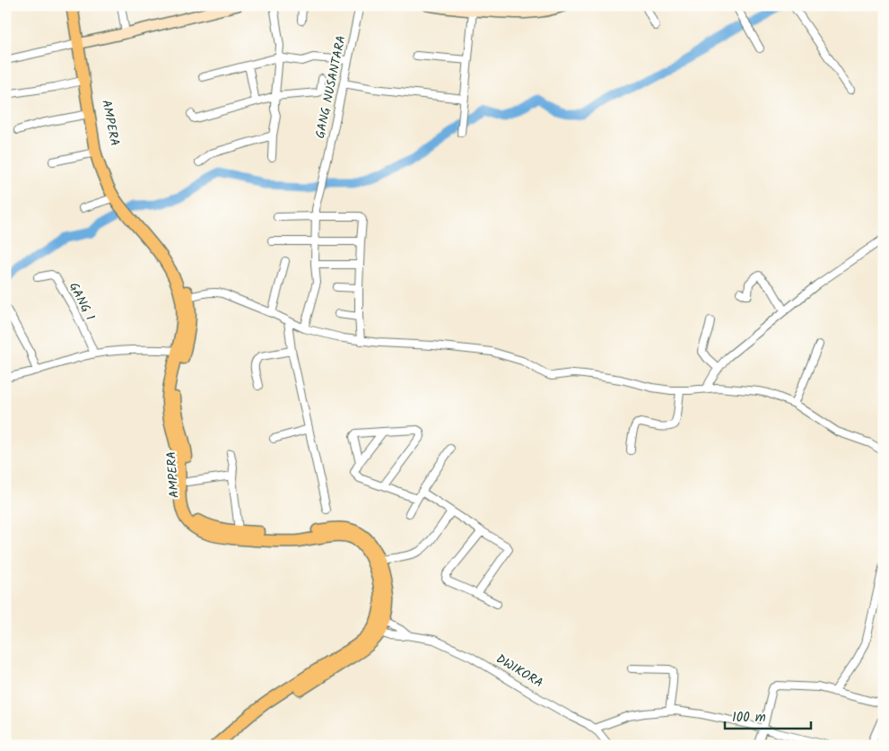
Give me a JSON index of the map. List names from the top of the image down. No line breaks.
{"streets":{"main road":["AMPERA"],"street":["GANG NUSANTARA","GANG 1","DWIKORA"]},"crossings":[["AMPERA","DWIKORA"]],"scale_bar":"100 m"}
